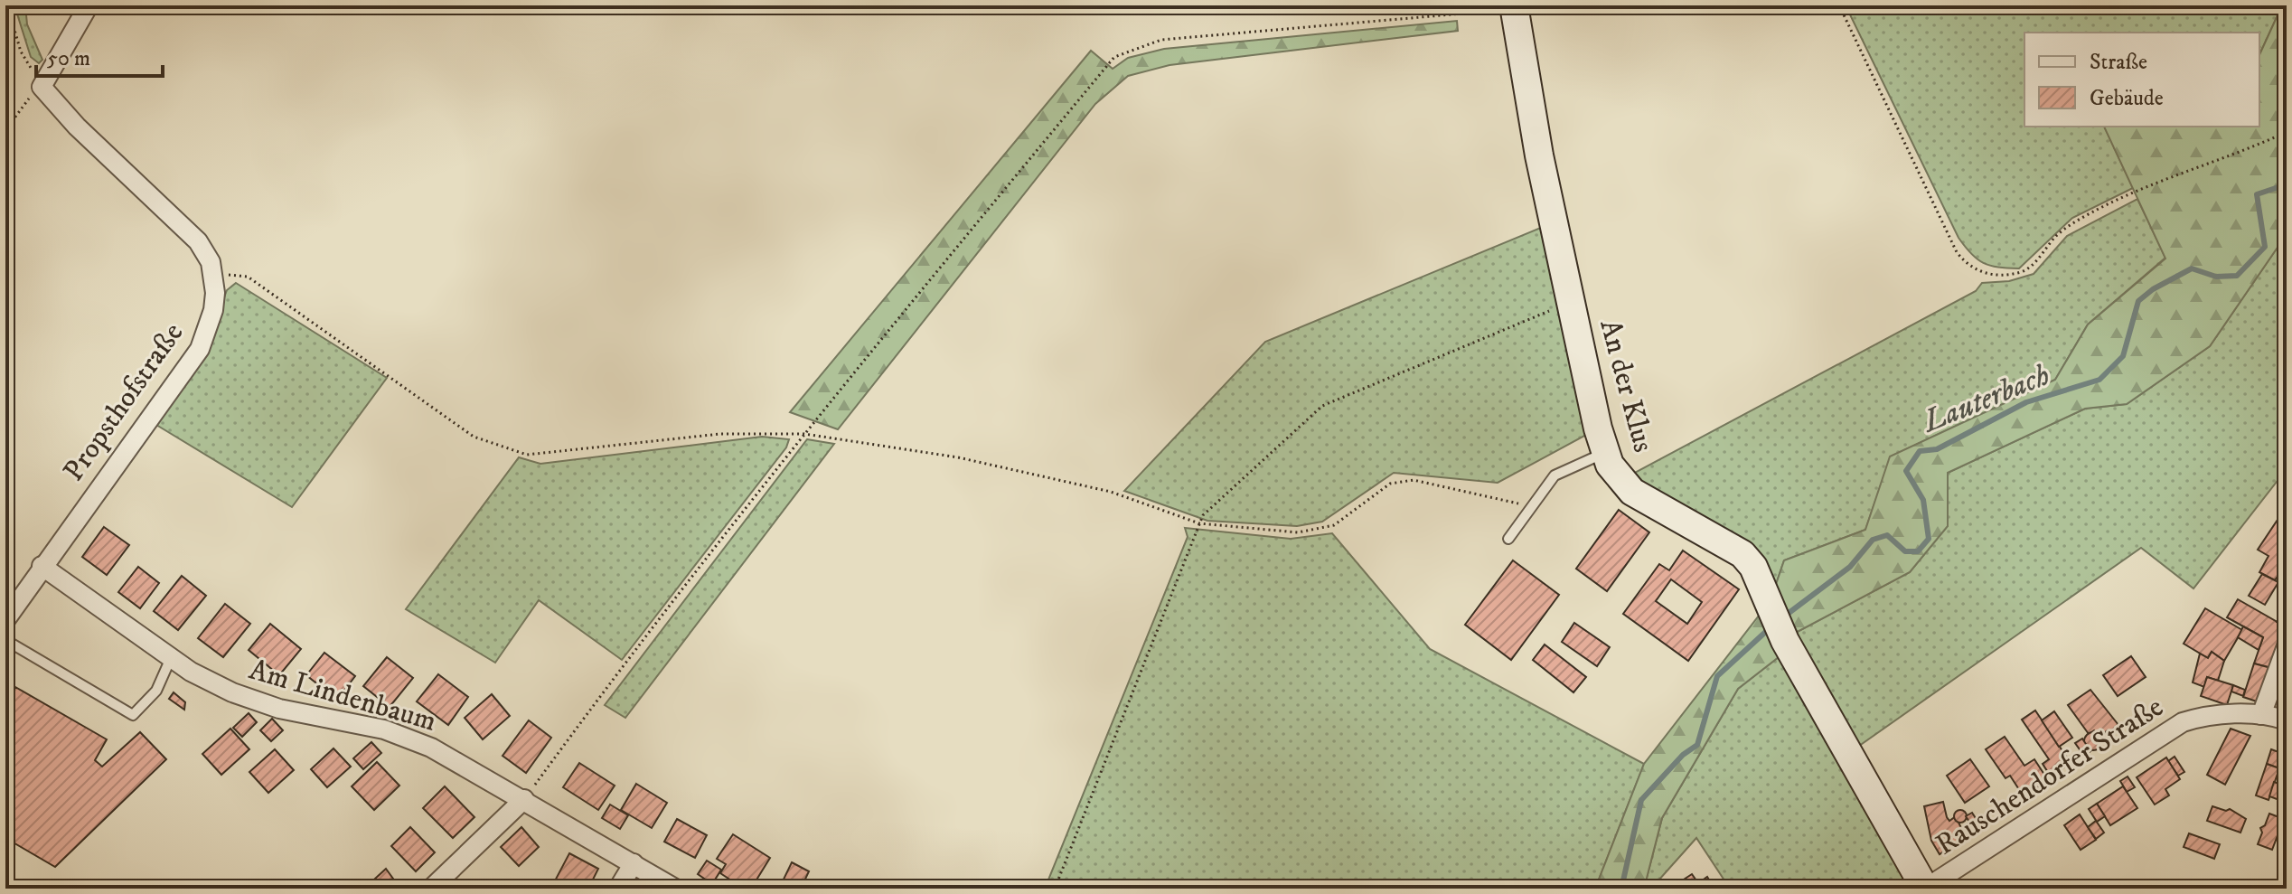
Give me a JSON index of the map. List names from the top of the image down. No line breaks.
{"streets":{"street":["An der Klus","Propsthofstraße","Am Lindenbaum","Rauschendorfer Straße"]},"crossings":[["Propsthofstraße","Am Lindenbaum"]],"water":["Lauterbach"],"legend":["Straße","Gebäude"],"scale_bar":"50 m"}
